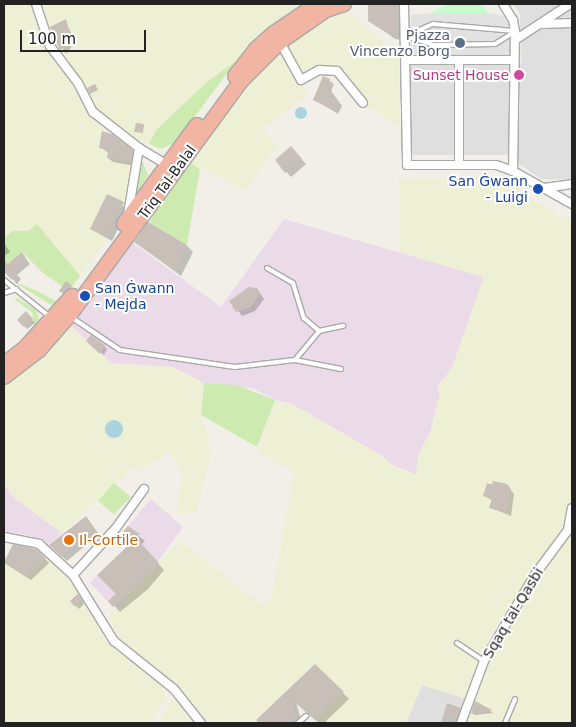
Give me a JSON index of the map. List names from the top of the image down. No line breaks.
{"streets":{"highway":["Triq Tal-Balal"],"street":["Sqaq tal-Qasbi"]},"places":["Pjazza Vincenzo Borg","Sunset House","San Ġwann - Luigi","San Ġwann - Mejda","Il-Cortile"],"scale_bar":"100 m"}
